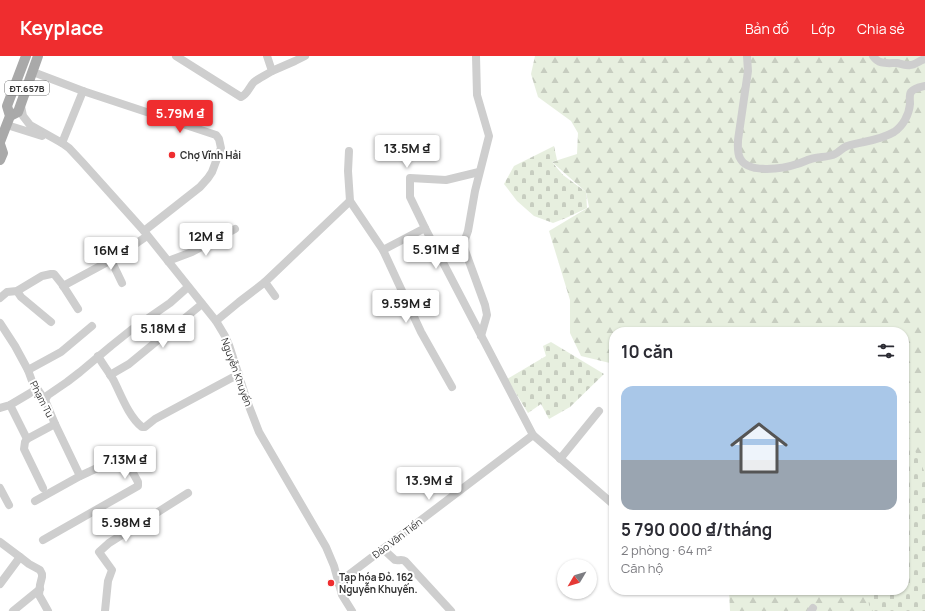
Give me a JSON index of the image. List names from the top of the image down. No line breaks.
{"streets":{"main road":["ĐT.657B"],"street":["Nguyễn Khuyến","Phạm Tu","Đào Văn Tiến"]},"crossings":[["ĐT.657B","Nguyễn Khuyến"],["Nguyễn Khuyến","Đào Văn Tiến"]],"places":["Chợ Vĩnh Hải","Tạp hóa Đỏ. 162 Nguyễn Khuyến."],"north":"bottom left","page":{"header":"Keyplace","nav":["Bản đồ","Lớp","Chia sẻ"],"price":["5.79M ₫","13.5M ₫","12M ₫","5.91M ₫","16M ₫","9.59M ₫","5.18M ₫","7.13M ₫","13.9M ₫","5.98M ₫"],"heading":"10 căn","list":[{"name":"5 790 000 ₫/tháng","note":"2 phòng · 64 m² · Căn hộ"}]}}
